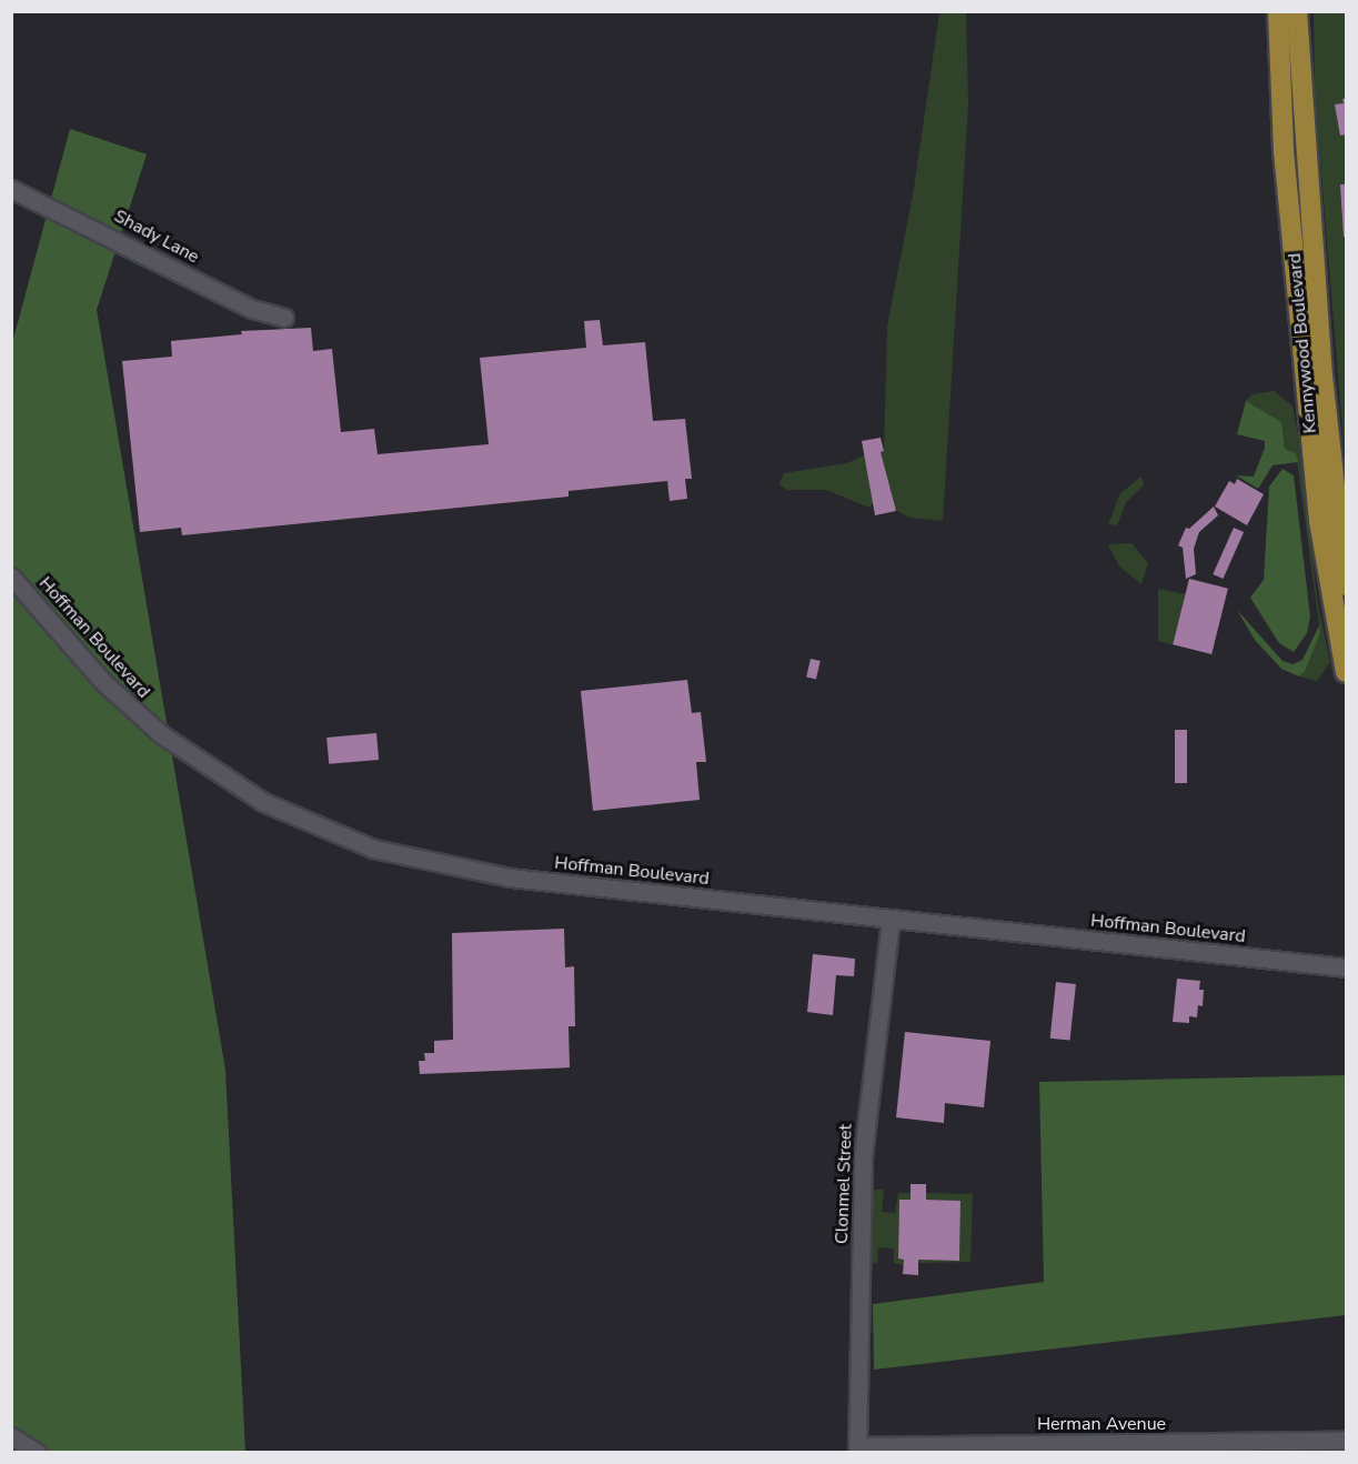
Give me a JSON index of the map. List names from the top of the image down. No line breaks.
{"streets":{"main road":["Kennywood Boulevard"],"street":["Shady Lane","Hoffman Boulevard","Clonmel Street","Herman Avenue"]},"crossings":[["Hoffman Boulevard","Clonmel Street"],["Clonmel Street","Herman Avenue"]]}
